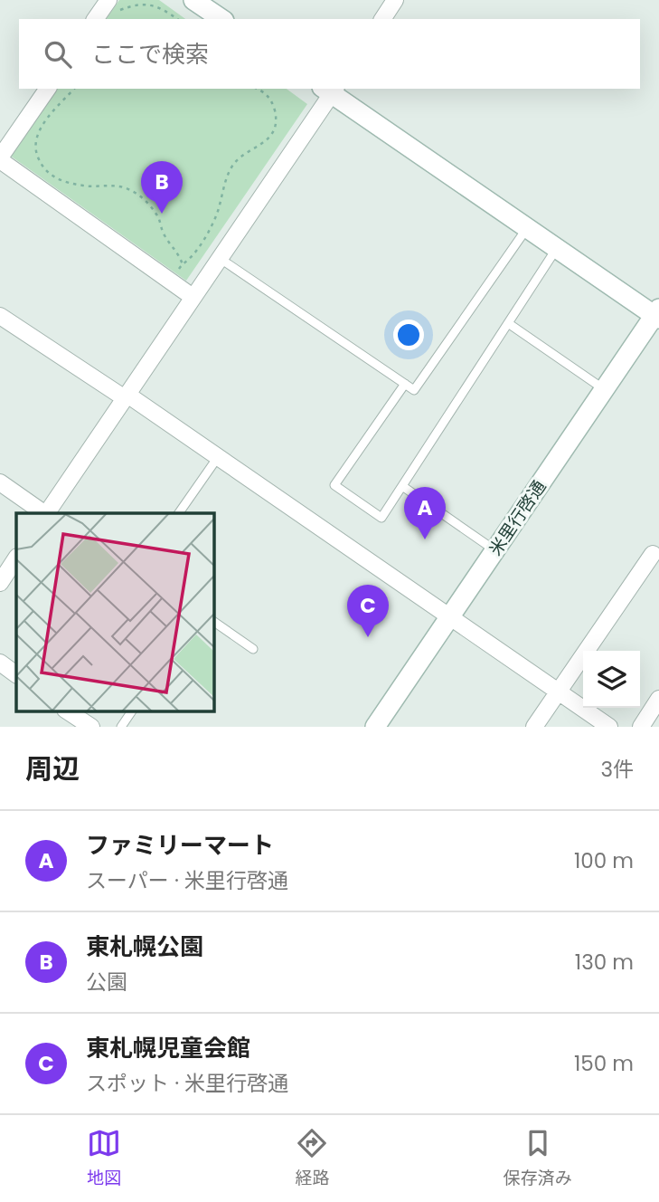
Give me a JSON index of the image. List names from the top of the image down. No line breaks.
{"streets":{"street":["米里行啓通"]},"page":{"search":"ここで検索","pins":["B","A","C"],"heading":["周辺","3件"],"list":[{"mark":"A","name":"ファミリーマート","note":"スーパー · 米里行啓通","value":"100 m"},{"mark":"B","name":"東札幌公園","note":"公園","value":"130 m"},{"mark":"C","name":"東札幌児童会館","note":"スポット · 米里行啓通","value":"150 m"}],"nav":["地図","経路","保存済み"]}}
